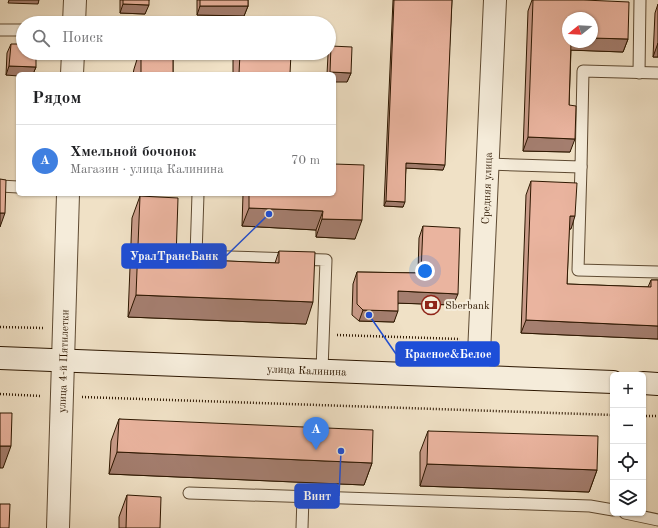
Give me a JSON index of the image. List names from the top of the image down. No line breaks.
{"streets":{"street":["Средняя улица","улица 4-й Пятилетки","улица Калинина"]},"crossings":[["Средняя улица","улица Калинина"],["улица 4-й Пятилетки","улица Калинина"]],"places":{"other":["УралТрансБанк","Красное&Белое","Винт"],"bank":["Sberbank"]},"north":"left","page":{"search":"Поиск","heading":"Рядом","list":[{"mark":"A","name":"Хмельной бочонок","note":"Магазин · улица Калинина","value":"70 m"}],"map_buttons":["+","−"],"pins":"A"}}
